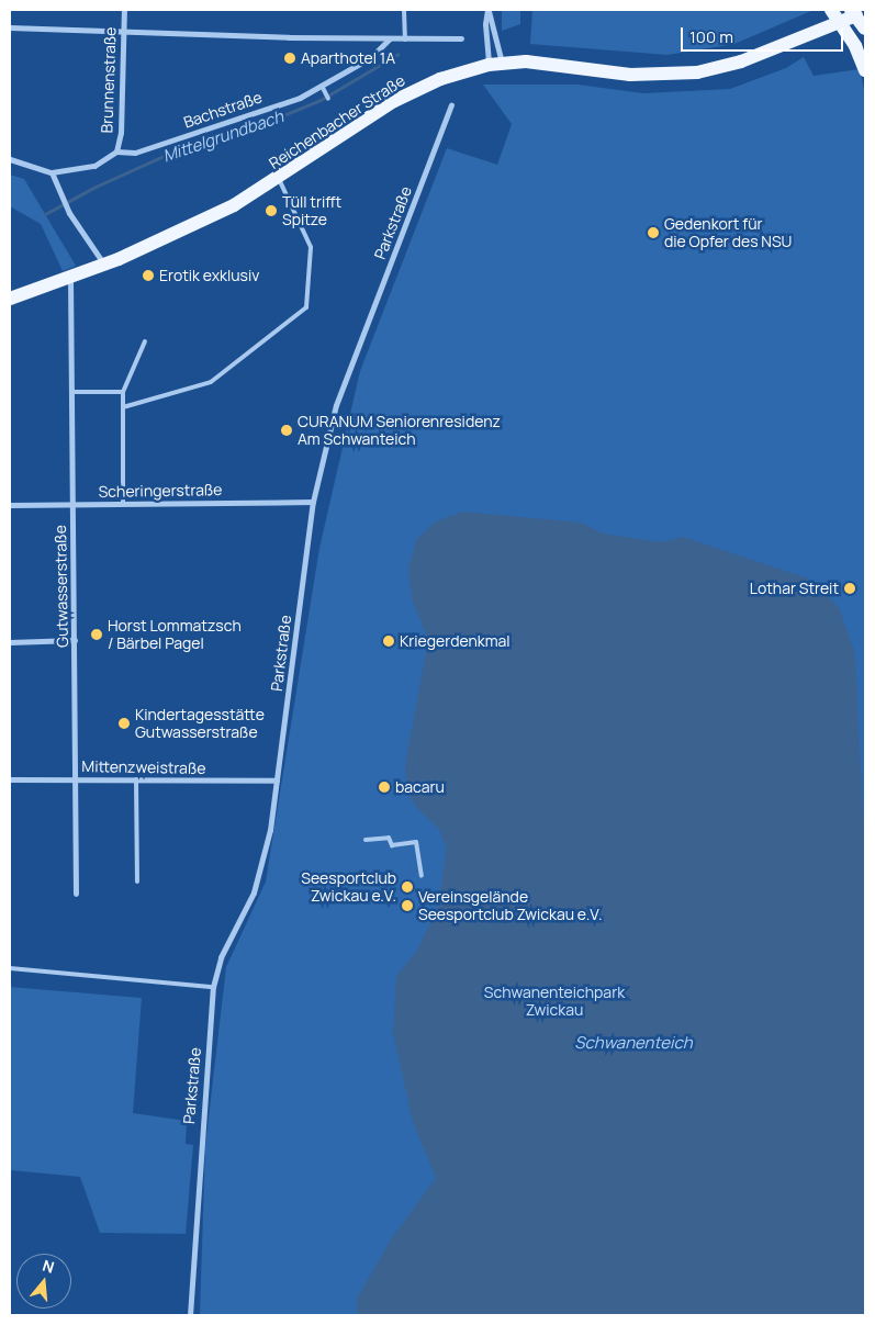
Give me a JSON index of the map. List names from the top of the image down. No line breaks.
{"streets":{"main road":["Reichenbacher Straße"],"street":["Brunnenstraße","Bachstraße","Parkstraße","Scheringerstraße","Gutwasserstraße","Mittenzweistraße"]},"crossings":[["Brunnenstraße","Bachstraße"],["Reichenbacher Straße","Gutwasserstraße"],["Parkstraße","Scheringerstraße"],["Parkstraße","Mittenzweistraße"],["Scheringerstraße","Gutwasserstraße"],["Gutwasserstraße","Mittenzweistraße"]],"water":["Mittelgrundbach","Schwanenteich"],"parks":["Schwanenteichpark Zwickau"],"places":["Aparthotel 1A","Tüll trifft Spitze","Gedenkort für die Opfer des NSU","Erotik exklusiv","CURANUM Seniorenresidenz Am Schwanteich","Lothar Streit","Horst Lommatzsch / Bärbel Pagel","Kriegerdenkmal","Kindertagesstätte Gutwasserstraße","bacaru","Seesportclub Zwickau e.V.","Vereinsgelände Seesportclub Zwickau e.V."],"scale_bar":"100 m","north":"top"}
